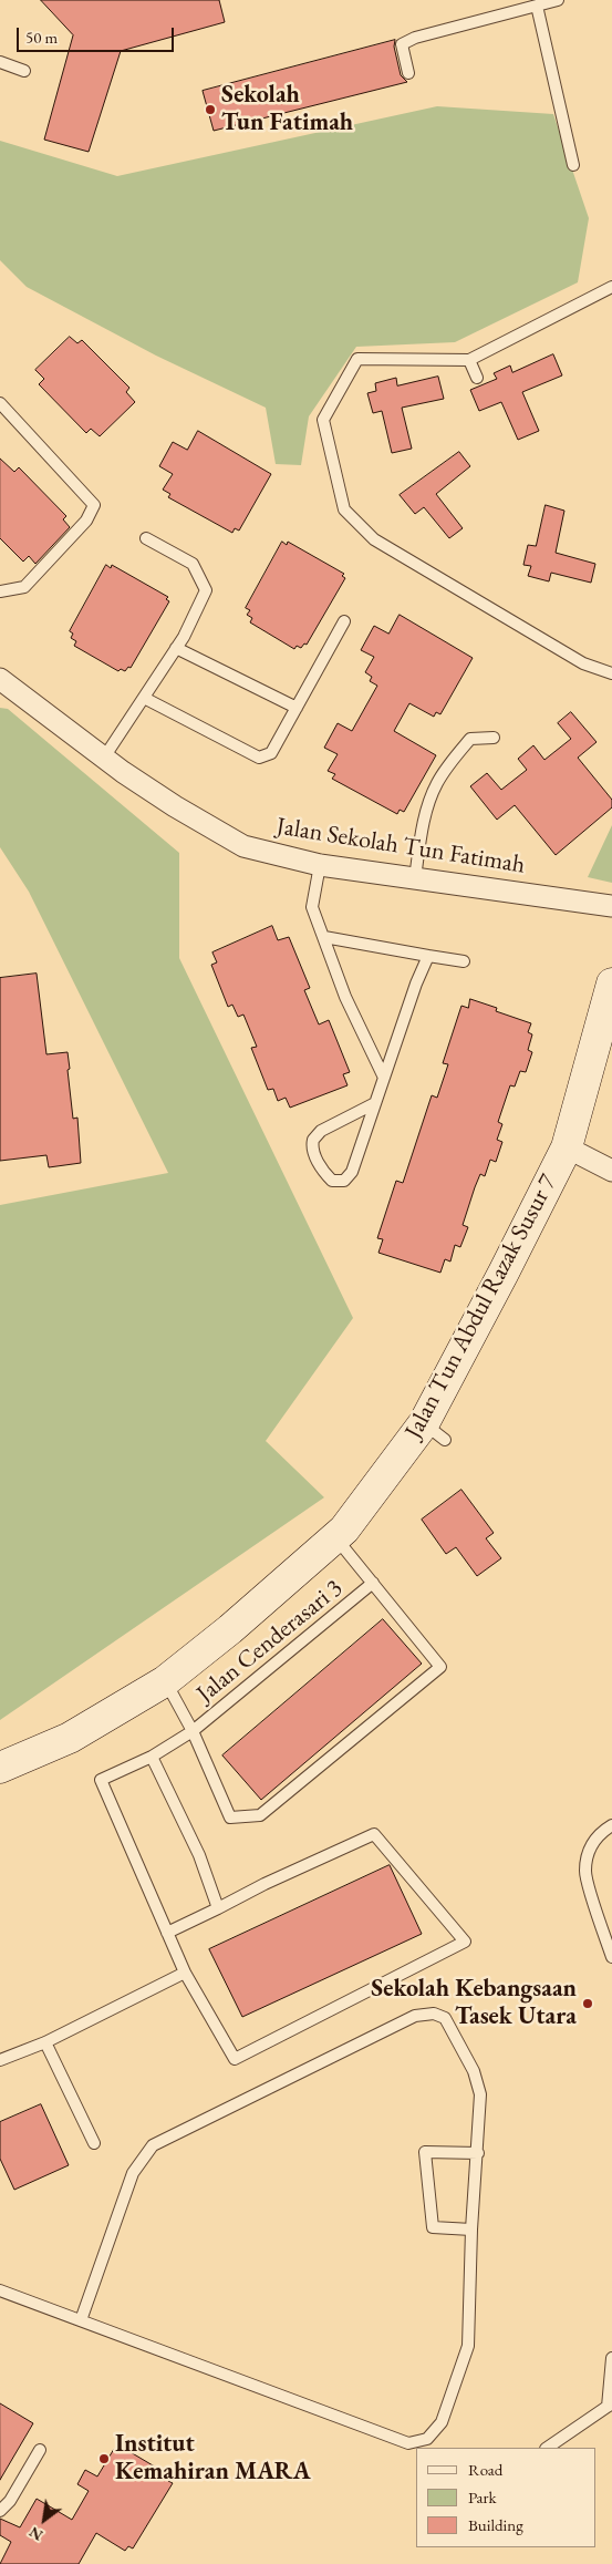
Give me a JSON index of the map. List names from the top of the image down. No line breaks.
{"streets":{"street":["Jalan Sekolah Tun Fatimah","Jalan Tun Abdul Razak Susur 7"],"lane":["Jalan Cenderasari 3"]},"places":["Sekolah Tun Fatimah","Sekolah Kebangsaan Tasek Utara","Institut Kemahiran MARA"],"legend":["Road","Park","Building"],"scale_bar":"50 m","north":"bottom left"}
